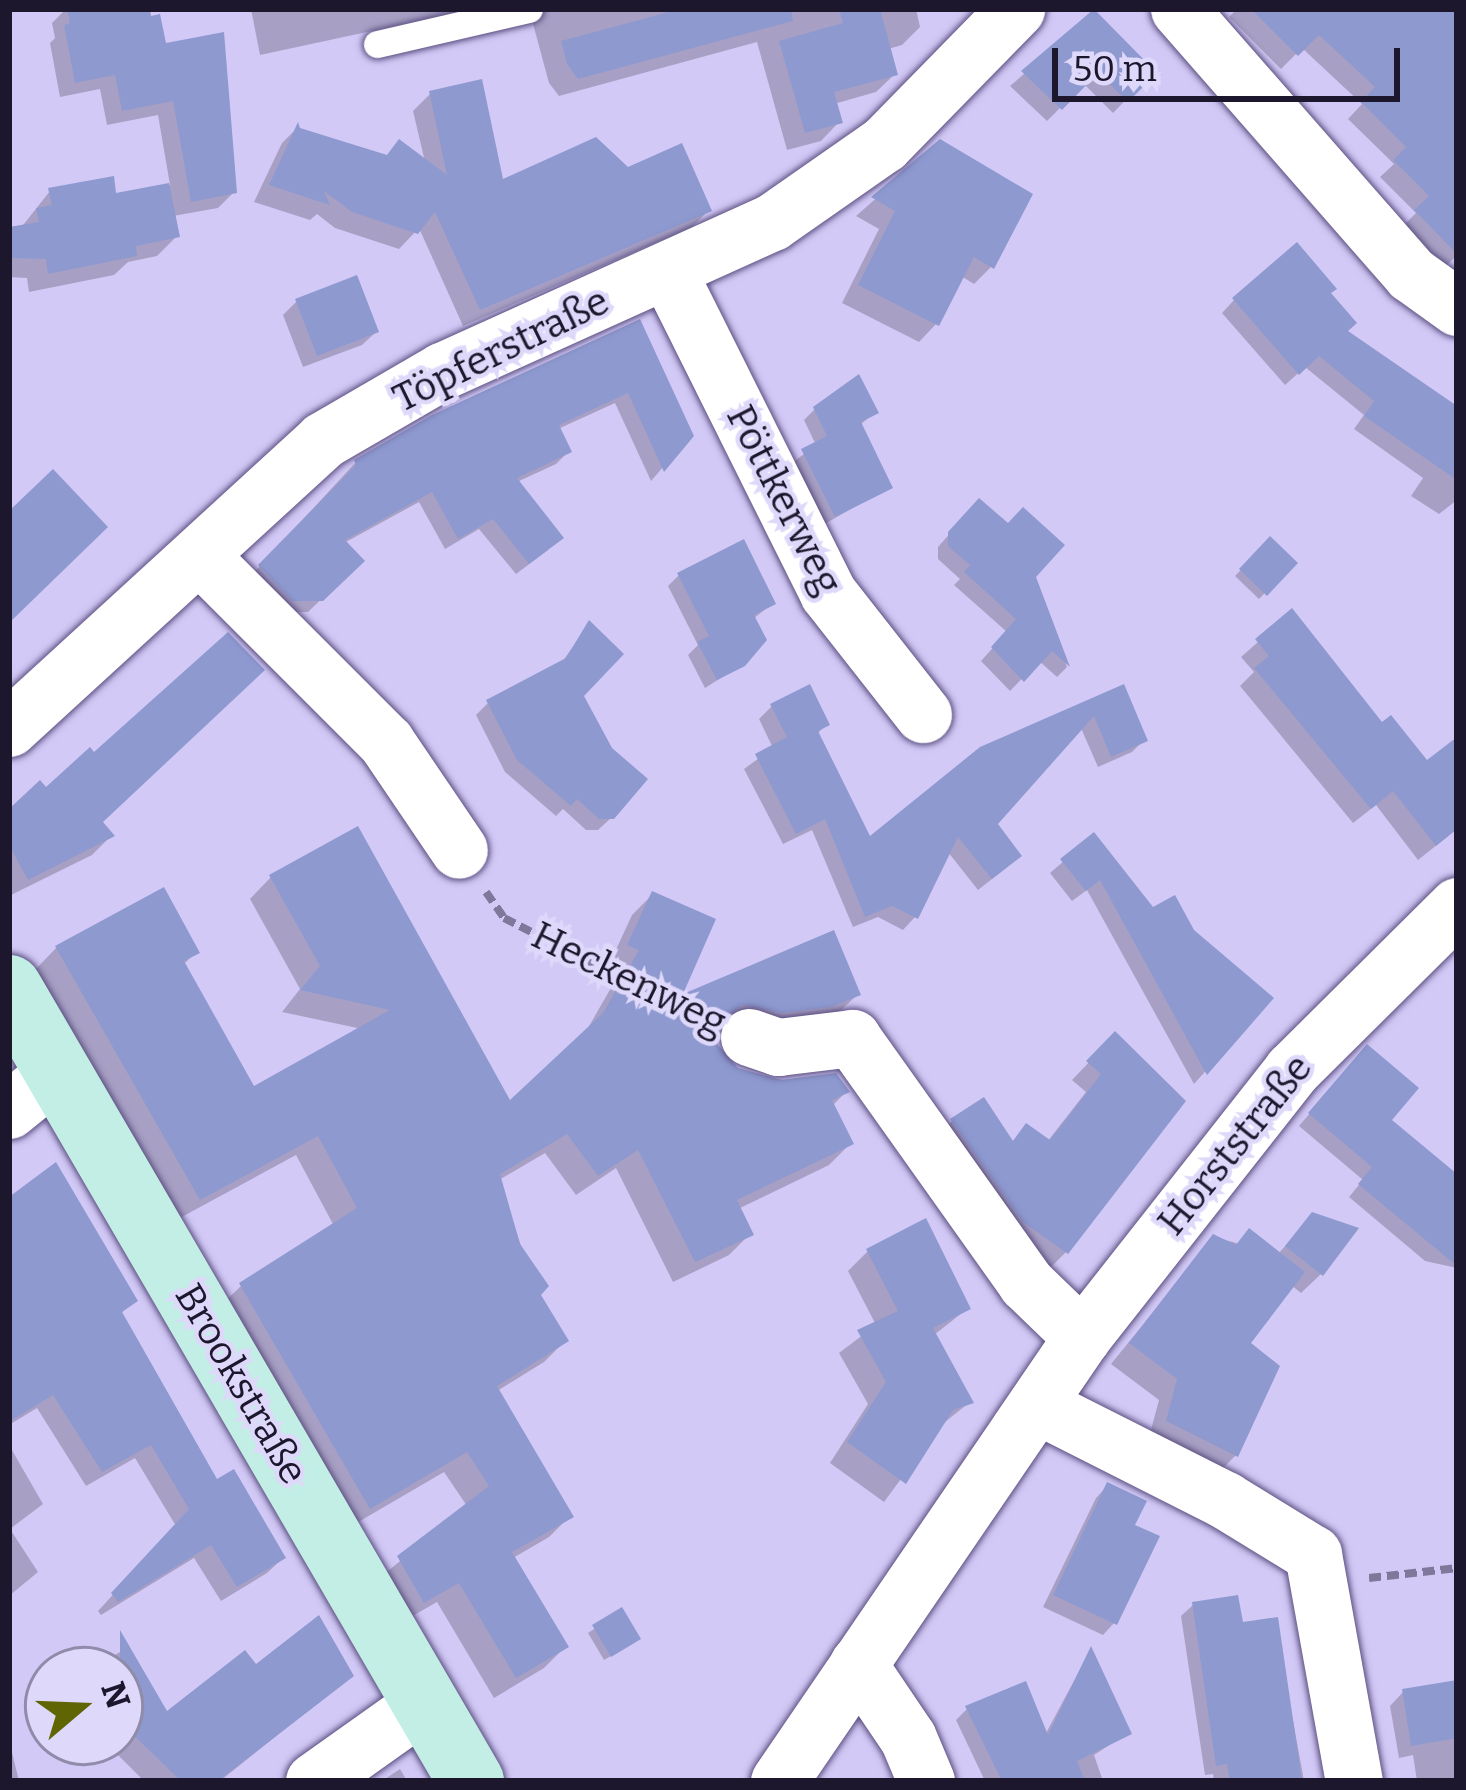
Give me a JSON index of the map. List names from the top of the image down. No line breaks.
{"streets":{"main road":["Brookstraße"],"street":["Töpferstraße","Pöttkerweg","Heckenweg","Horststraße"]},"crossings":[["Töpferstraße","Pöttkerweg"],["Heckenweg","Horststraße"]],"scale_bar":"50 m","north":"right"}
